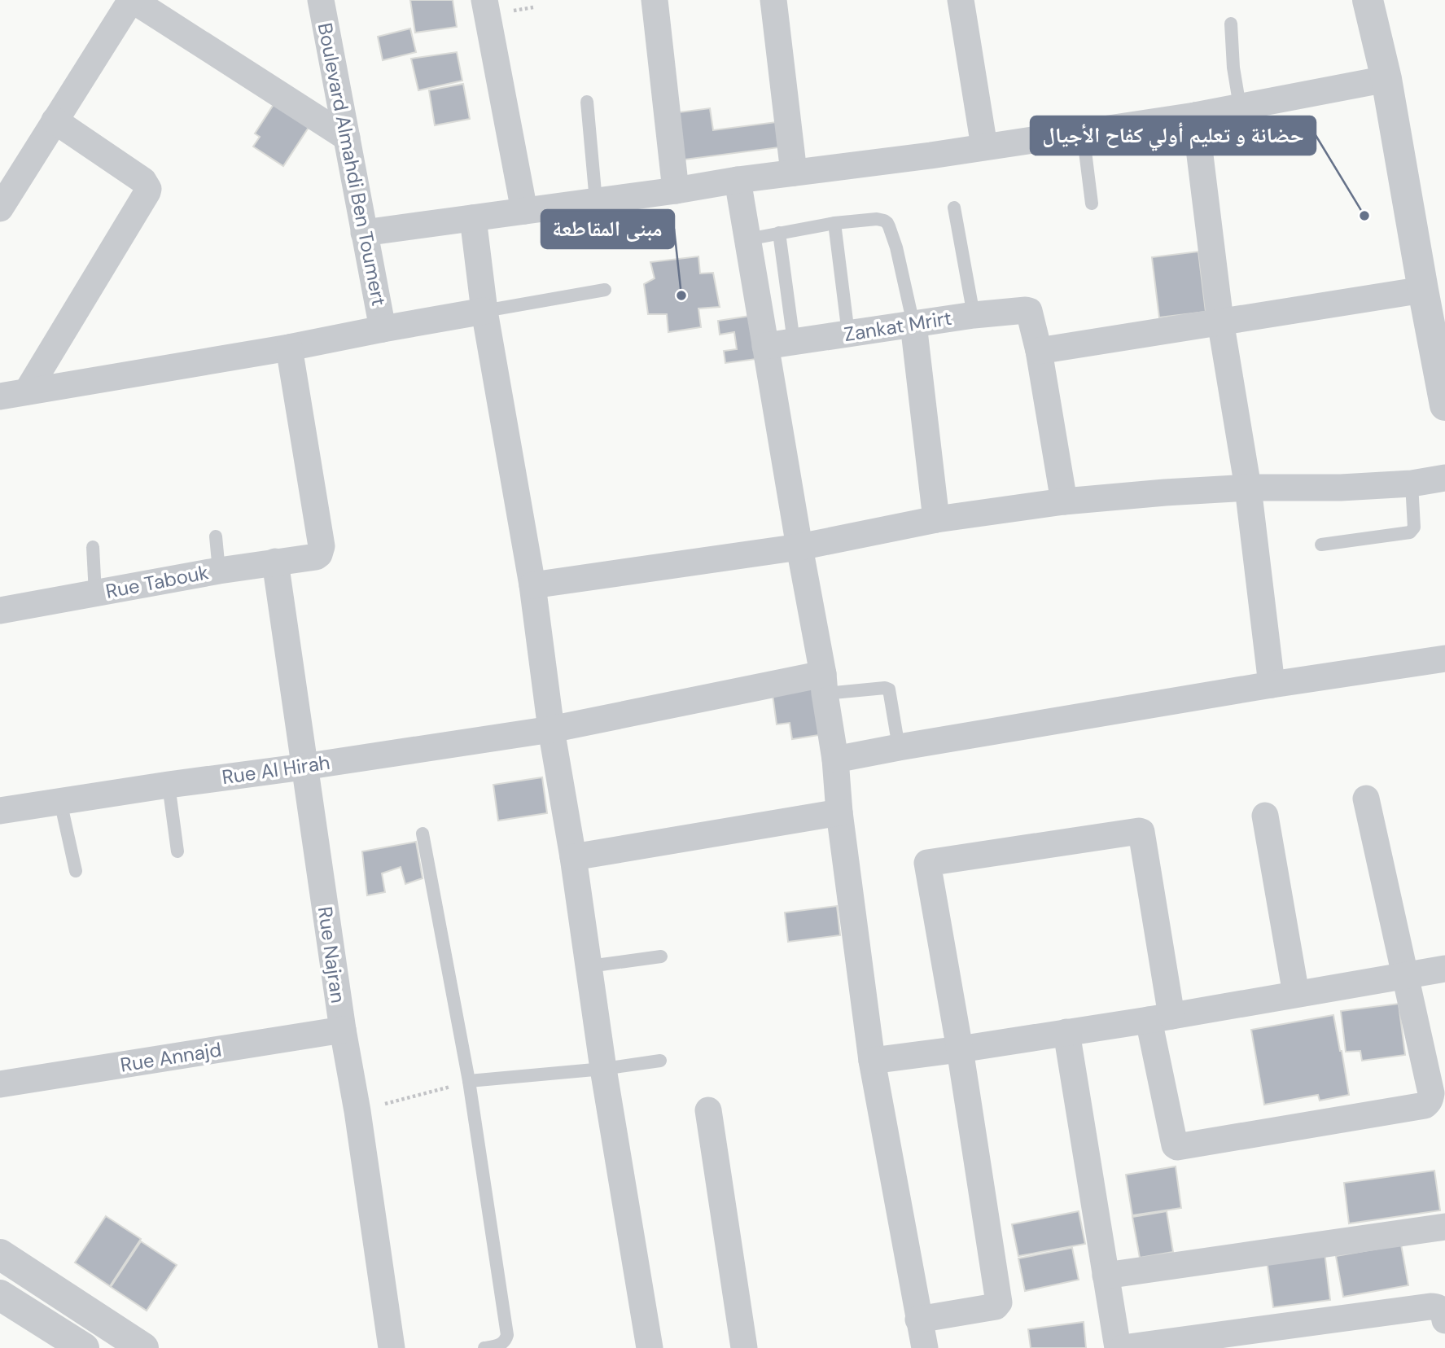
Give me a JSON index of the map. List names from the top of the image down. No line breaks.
{"streets":{"street":["Boulevard Almahdi Ben Toumert","Zankat Mrirt","Rue Tabouk","Rue Al Hirah","Rue Najran","Rue Annajd"]},"crossings":[["Rue Tabouk","Rue Najran"],["Rue Al Hirah","Rue Najran"],["Rue Najran","Rue Annajd"]],"places":["حضانة و تعليم أولي كفاح الأجيال","مبنى المقاطعة"]}
